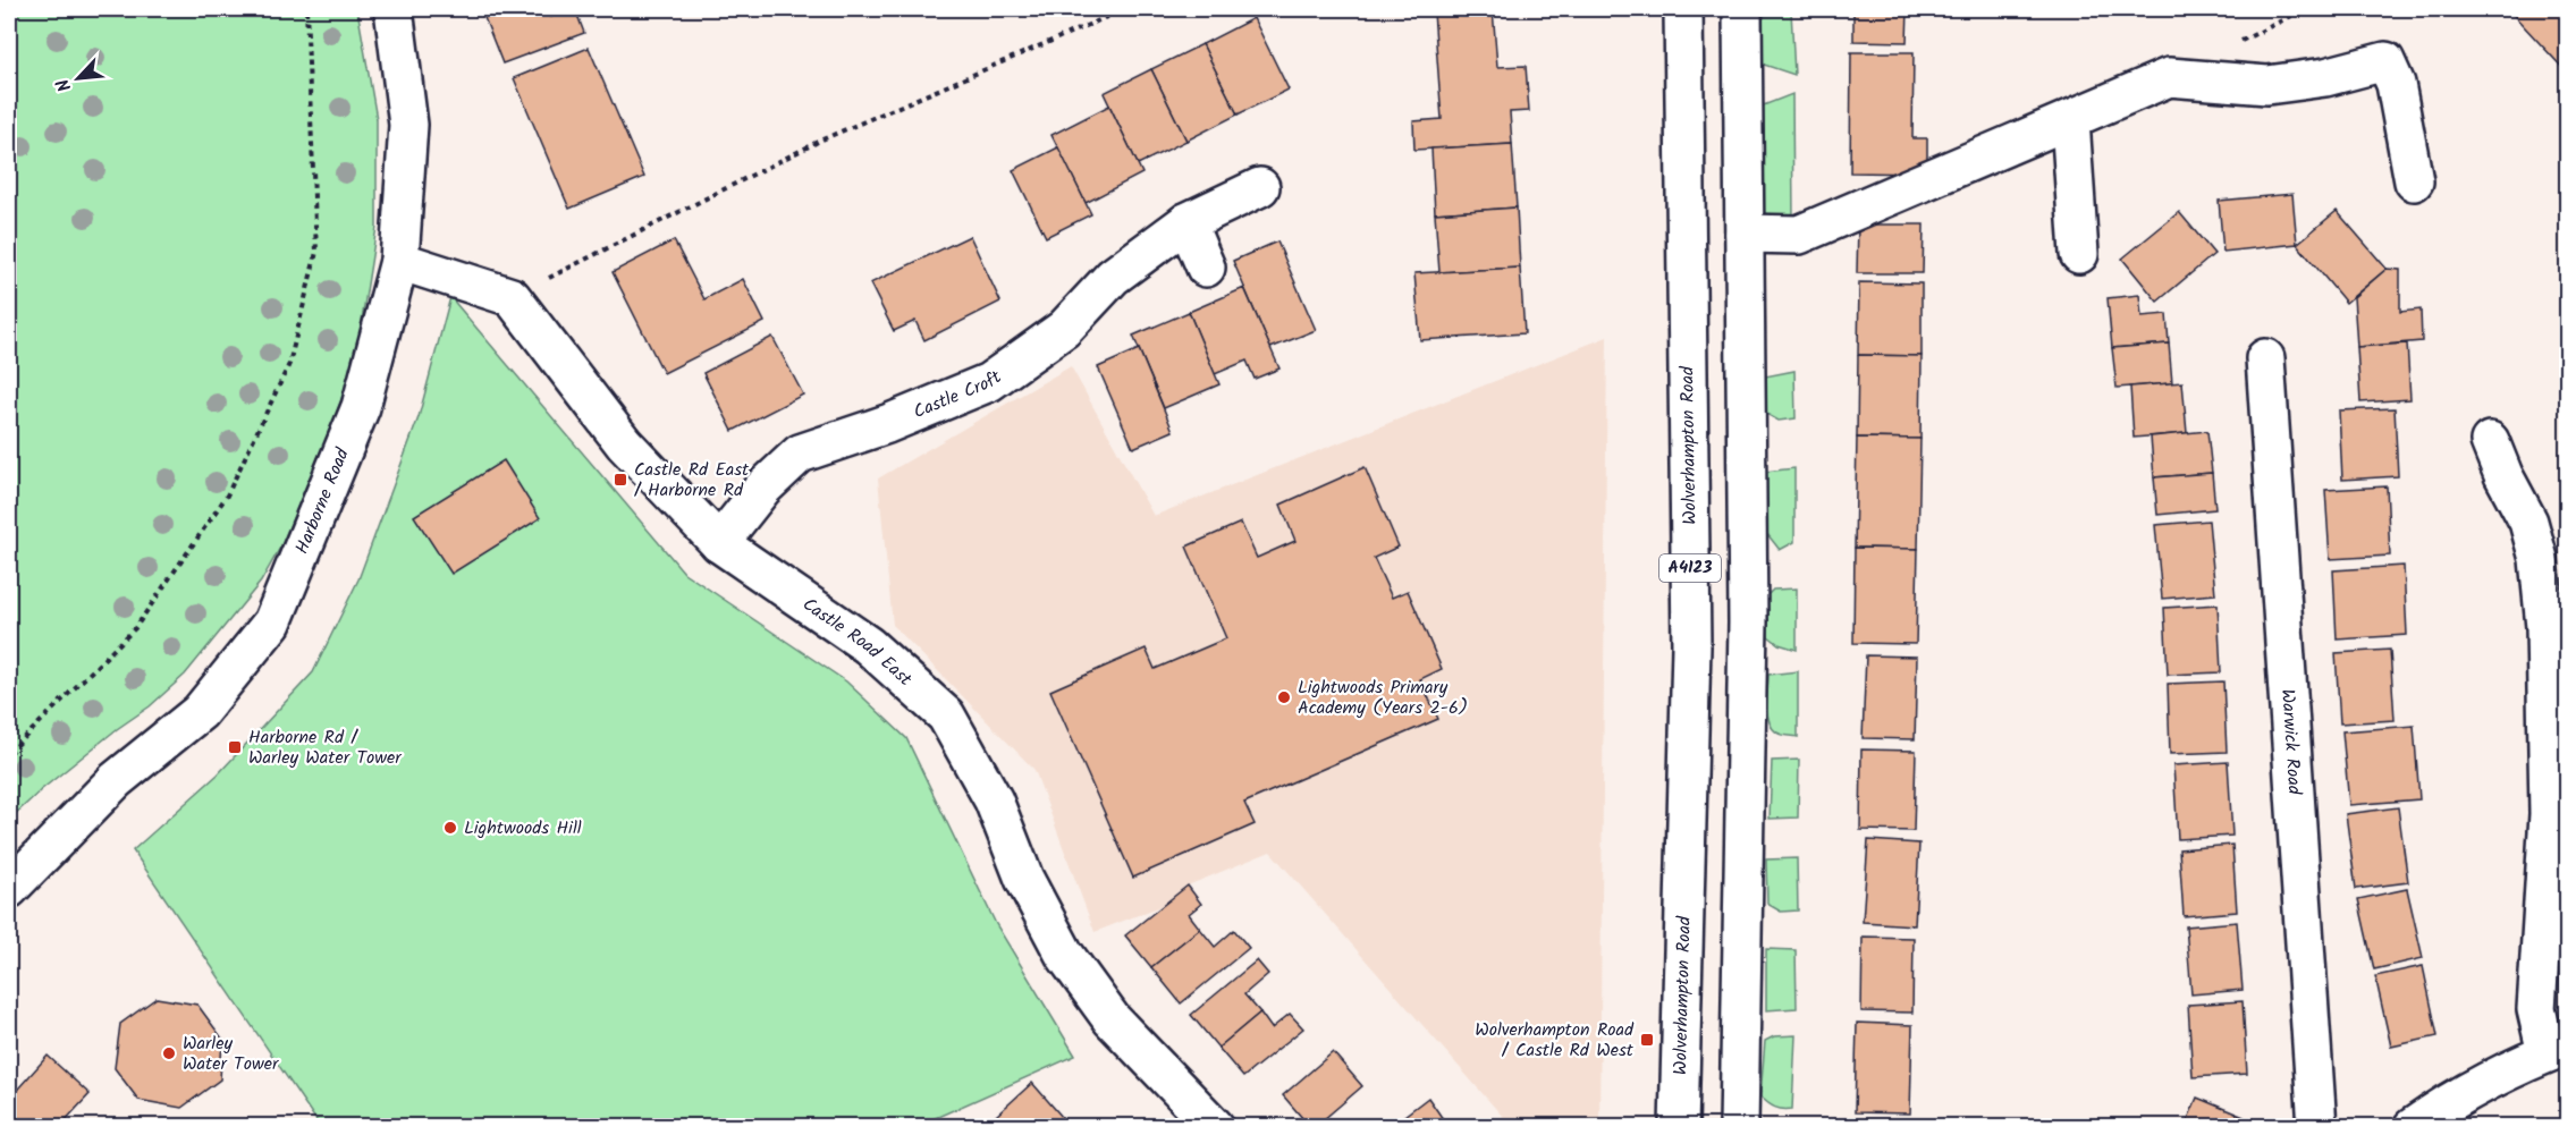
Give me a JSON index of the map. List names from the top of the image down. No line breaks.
{"streets":{"main road":["Castle Croft","Wolverhampton Road","Harborne Road","A4123","Castle Road East","Warwick Road"]},"crossings":[["Castle Croft","Castle Road East"]],"places":{"transit":["Castle Rd East / Harborne Rd","Harborne Rd / Warley Water Tower","Wolverhampton Road / Castle Rd West"],"other":["Lightwoods Primary Academy (Years 2-6)","Lightwoods Hill","Warley Water Tower"]},"north":"bottom left"}
